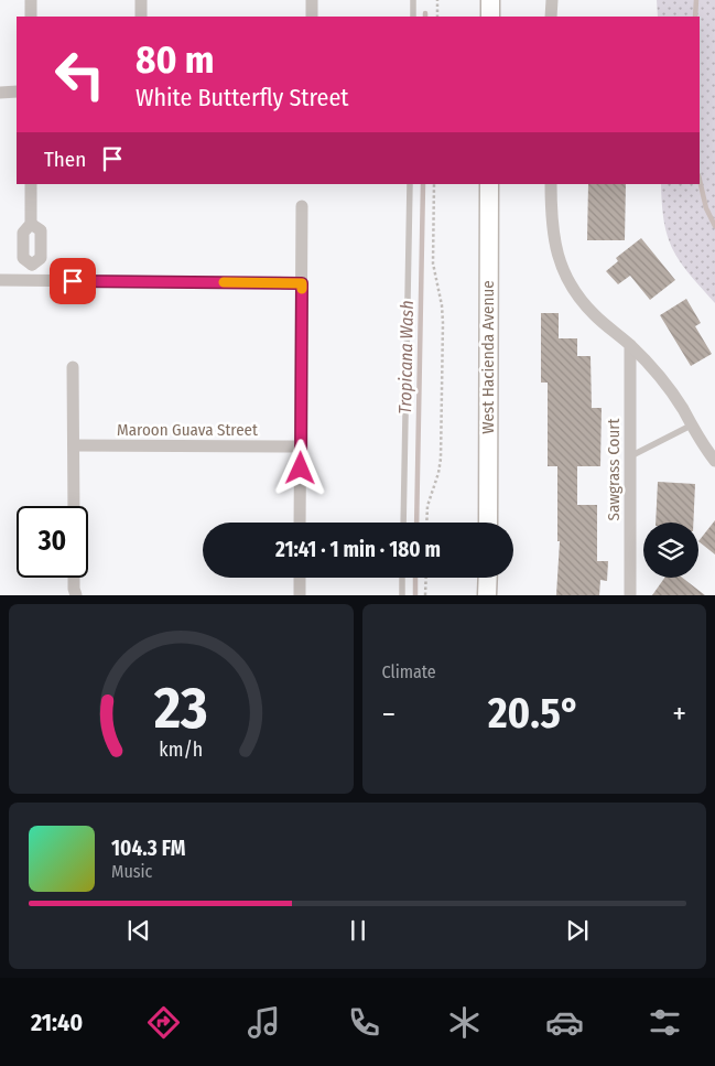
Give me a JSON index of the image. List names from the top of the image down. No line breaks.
{"streets":{"main road":["West Hacienda Avenue"],"street":["Maroon Guava Street","Sawgrass Court"]},"water":["Tropicana Wash"],"page":{"turn":["80 m","White Butterfly Street"],"then":"Then","limit":"30","trip":"21:41 · 1 min · 180 m","tile":"Climate","heat":["−","20.5°","+"],"song":["104.3 FM","Music"],"tabs":"21:40","gauge":["23","km/h"]}}
